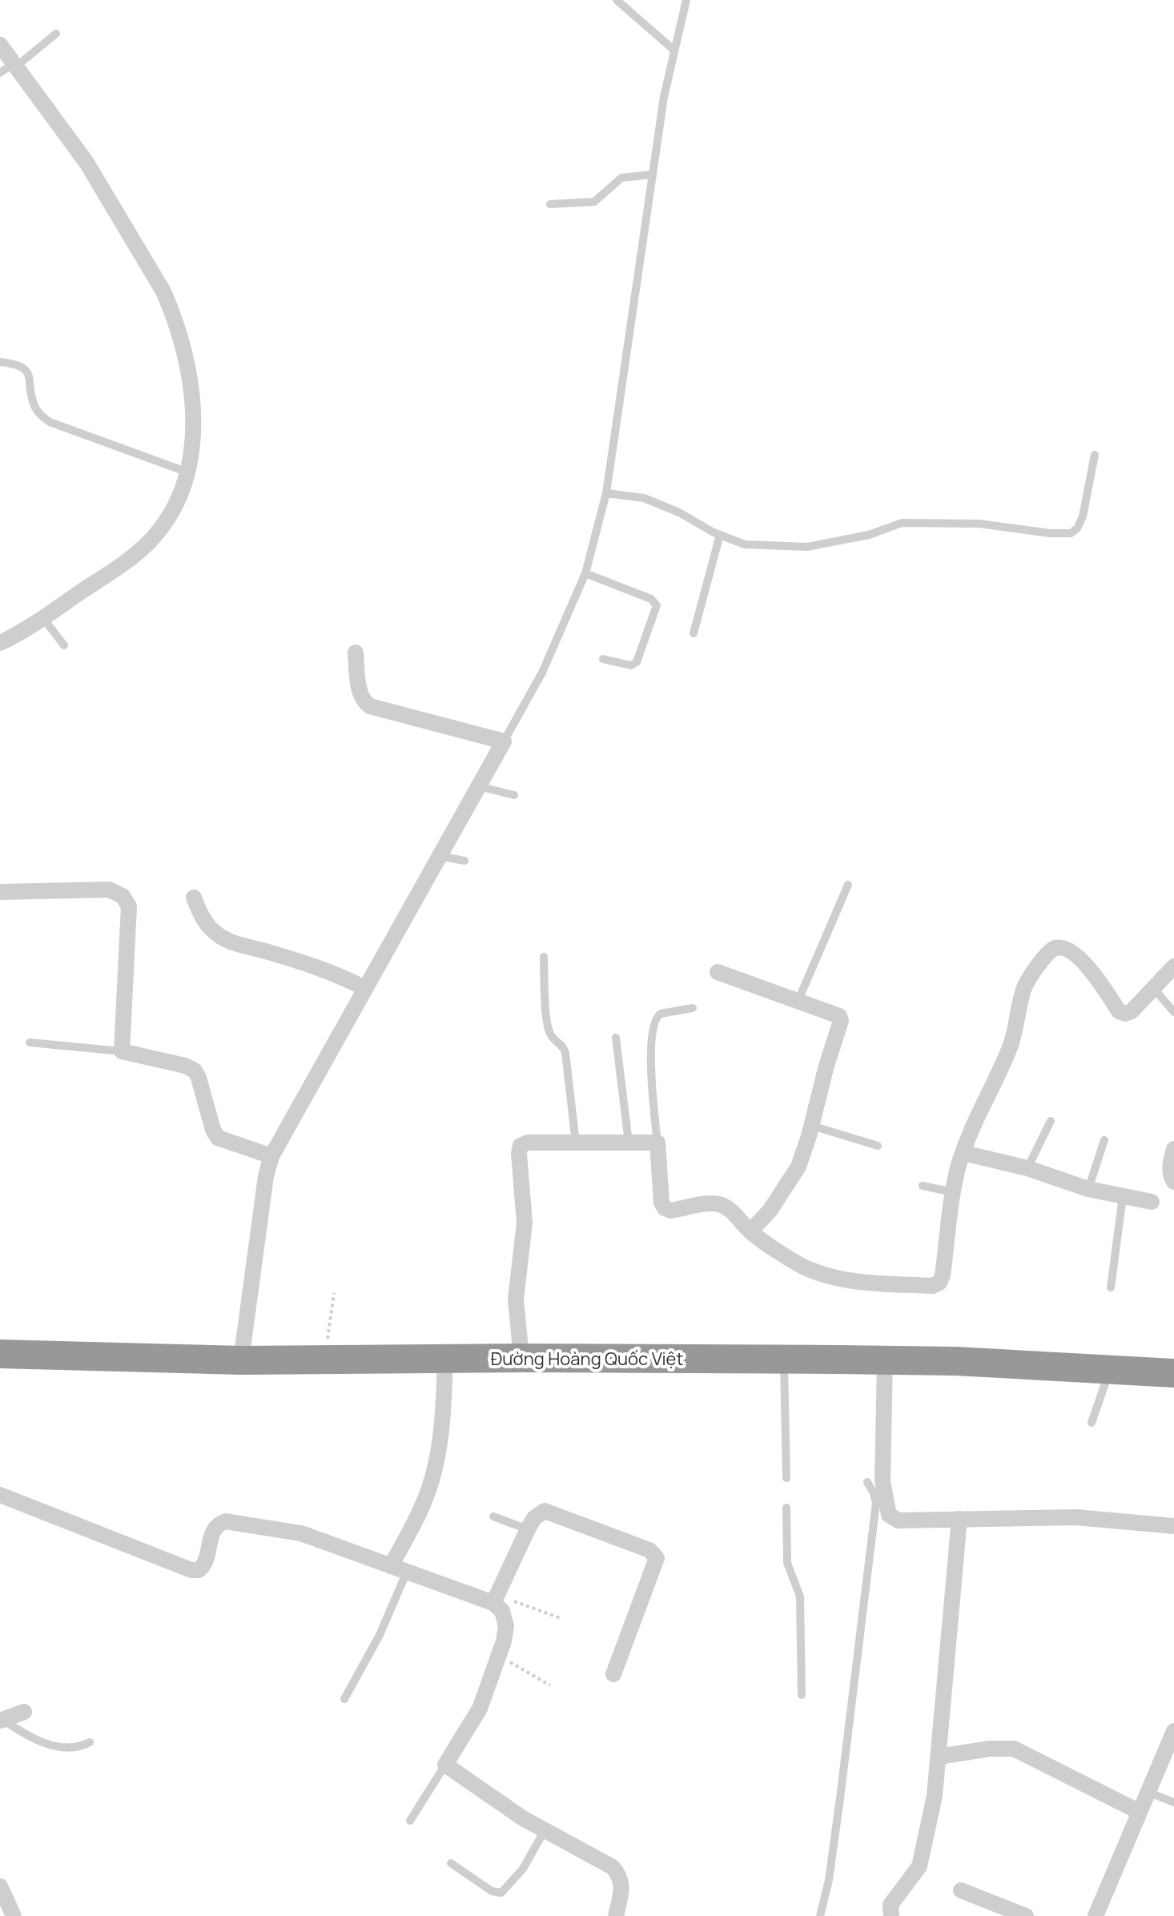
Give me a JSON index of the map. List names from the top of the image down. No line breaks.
{"streets":{"highway":["Đường Hoàng Quốc Việt"]}}
